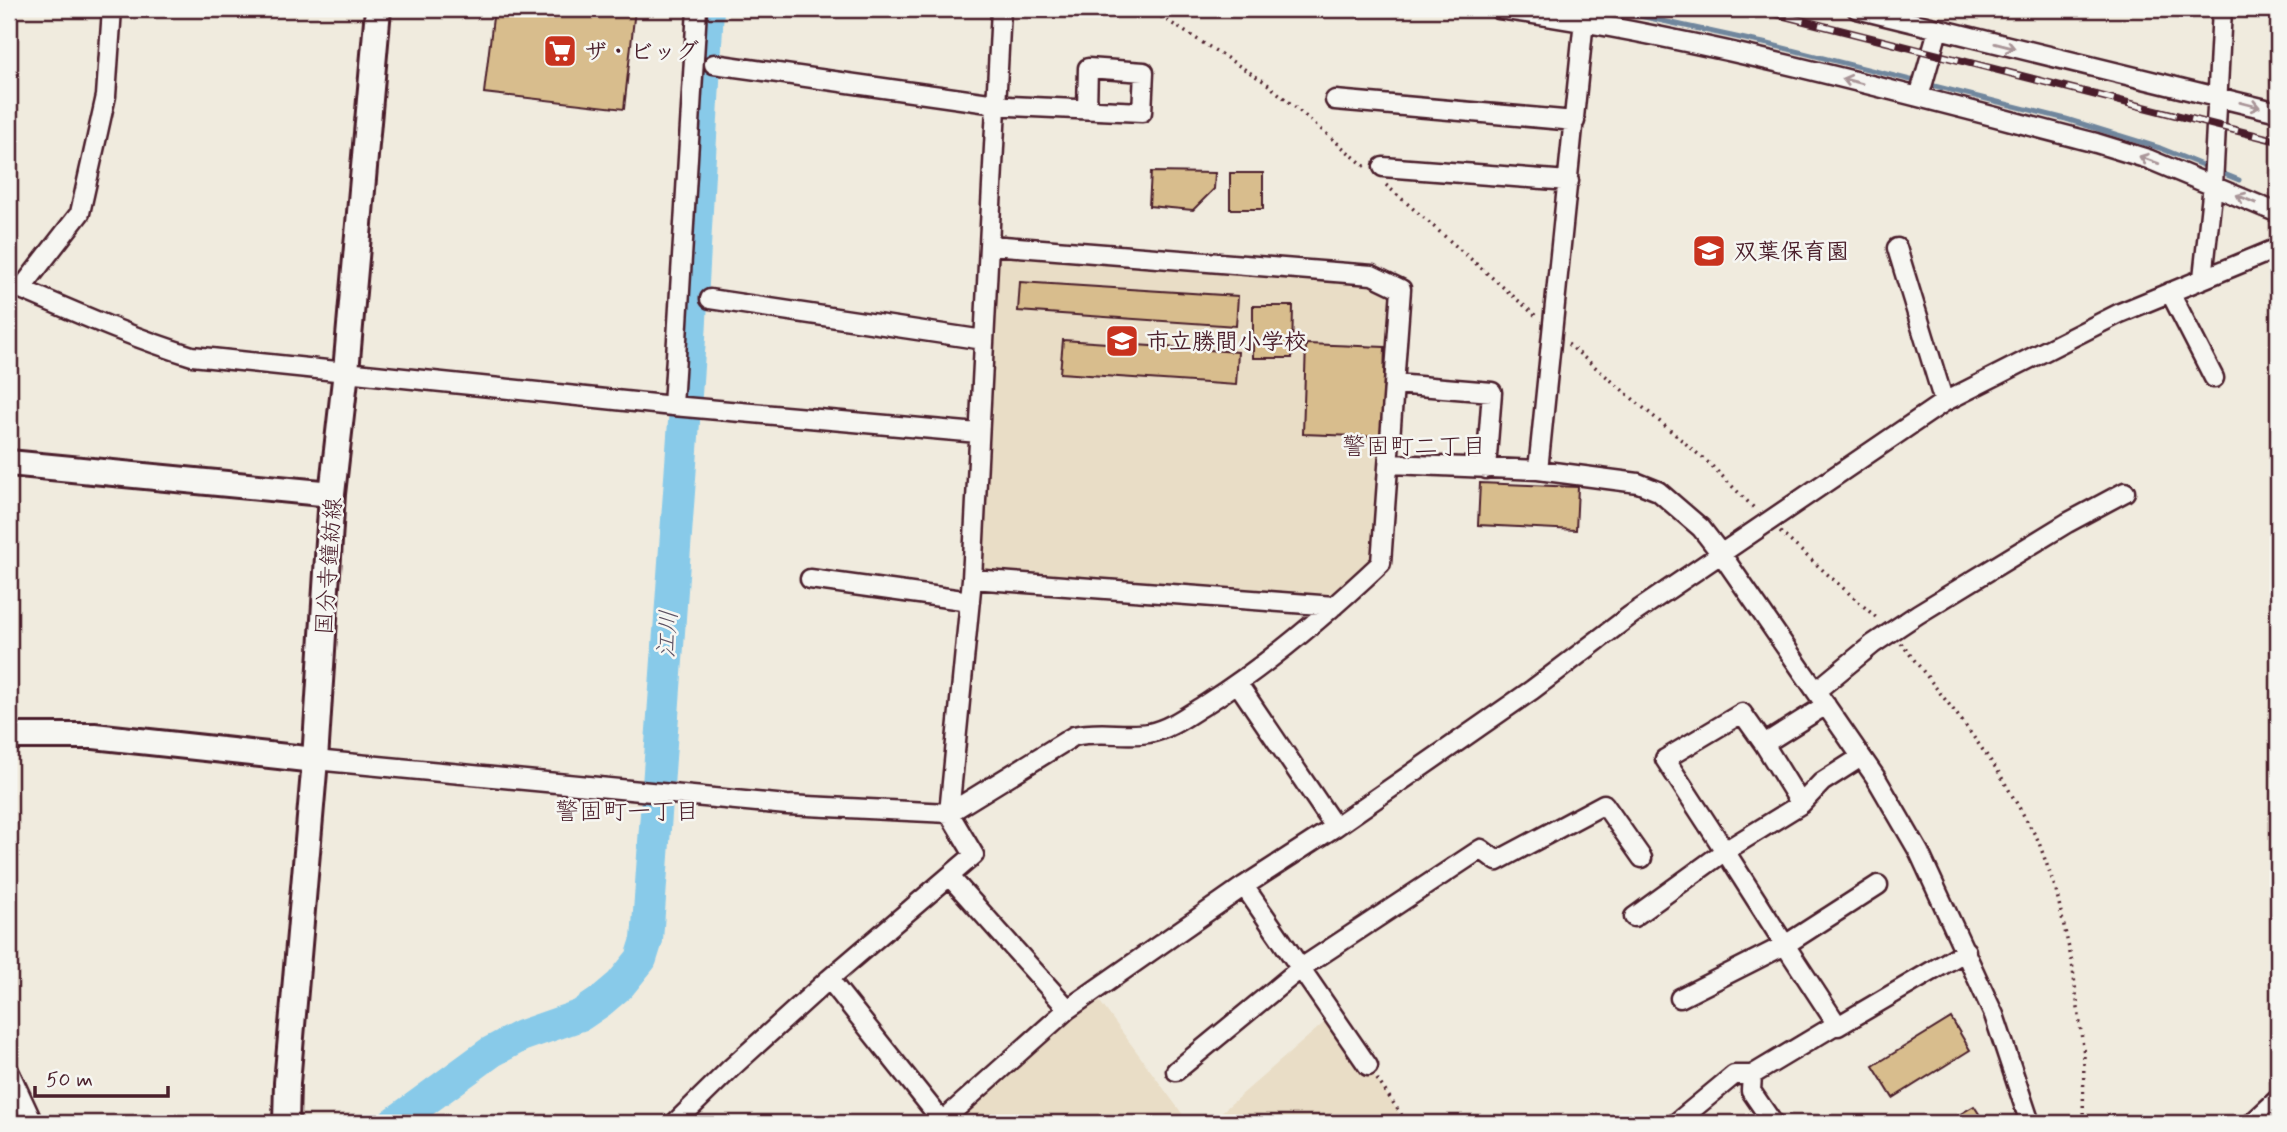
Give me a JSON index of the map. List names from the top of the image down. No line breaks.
{"streets":{"street":["国分寺鐘紡線"]},"districts":["警固町二丁目","警固町一丁目"],"water":["江川"],"places":{"supermarket":["ザ・ビッグ"],"school or university":["双葉保育園","市立勝間小学校"]},"scale_bar":"50 m"}
